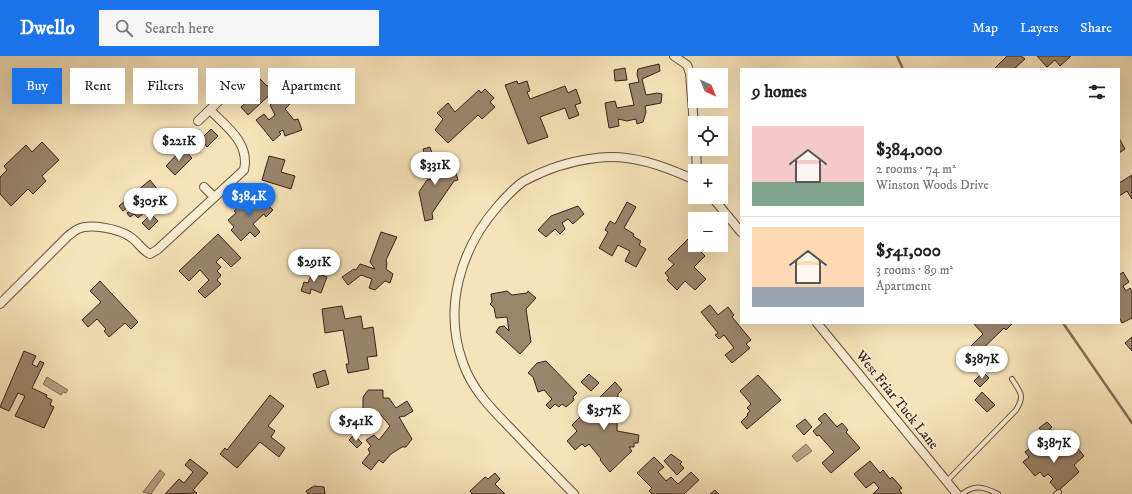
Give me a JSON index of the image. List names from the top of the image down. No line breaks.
{"streets":{"street":["West Friar Tuck Lane"]},"north":"bottom right","page":{"header":"Dwello","search":"Search here","nav":["Map","Layers","Share"],"map_buttons":["+","−"],"chip":["Buy","Rent","Filters","New","Apartment"],"heading":"9 homes","list":[{"name":"$384,000","note":"2 rooms · 74 m² · Winston Woods Drive"},{"name":"$541,000","note":"3 rooms · 89 m² · Apartment"}],"price":["$221K","$331K","$384K","$305K","$291K","$387K","$357K","$541K","$387K"]}}
